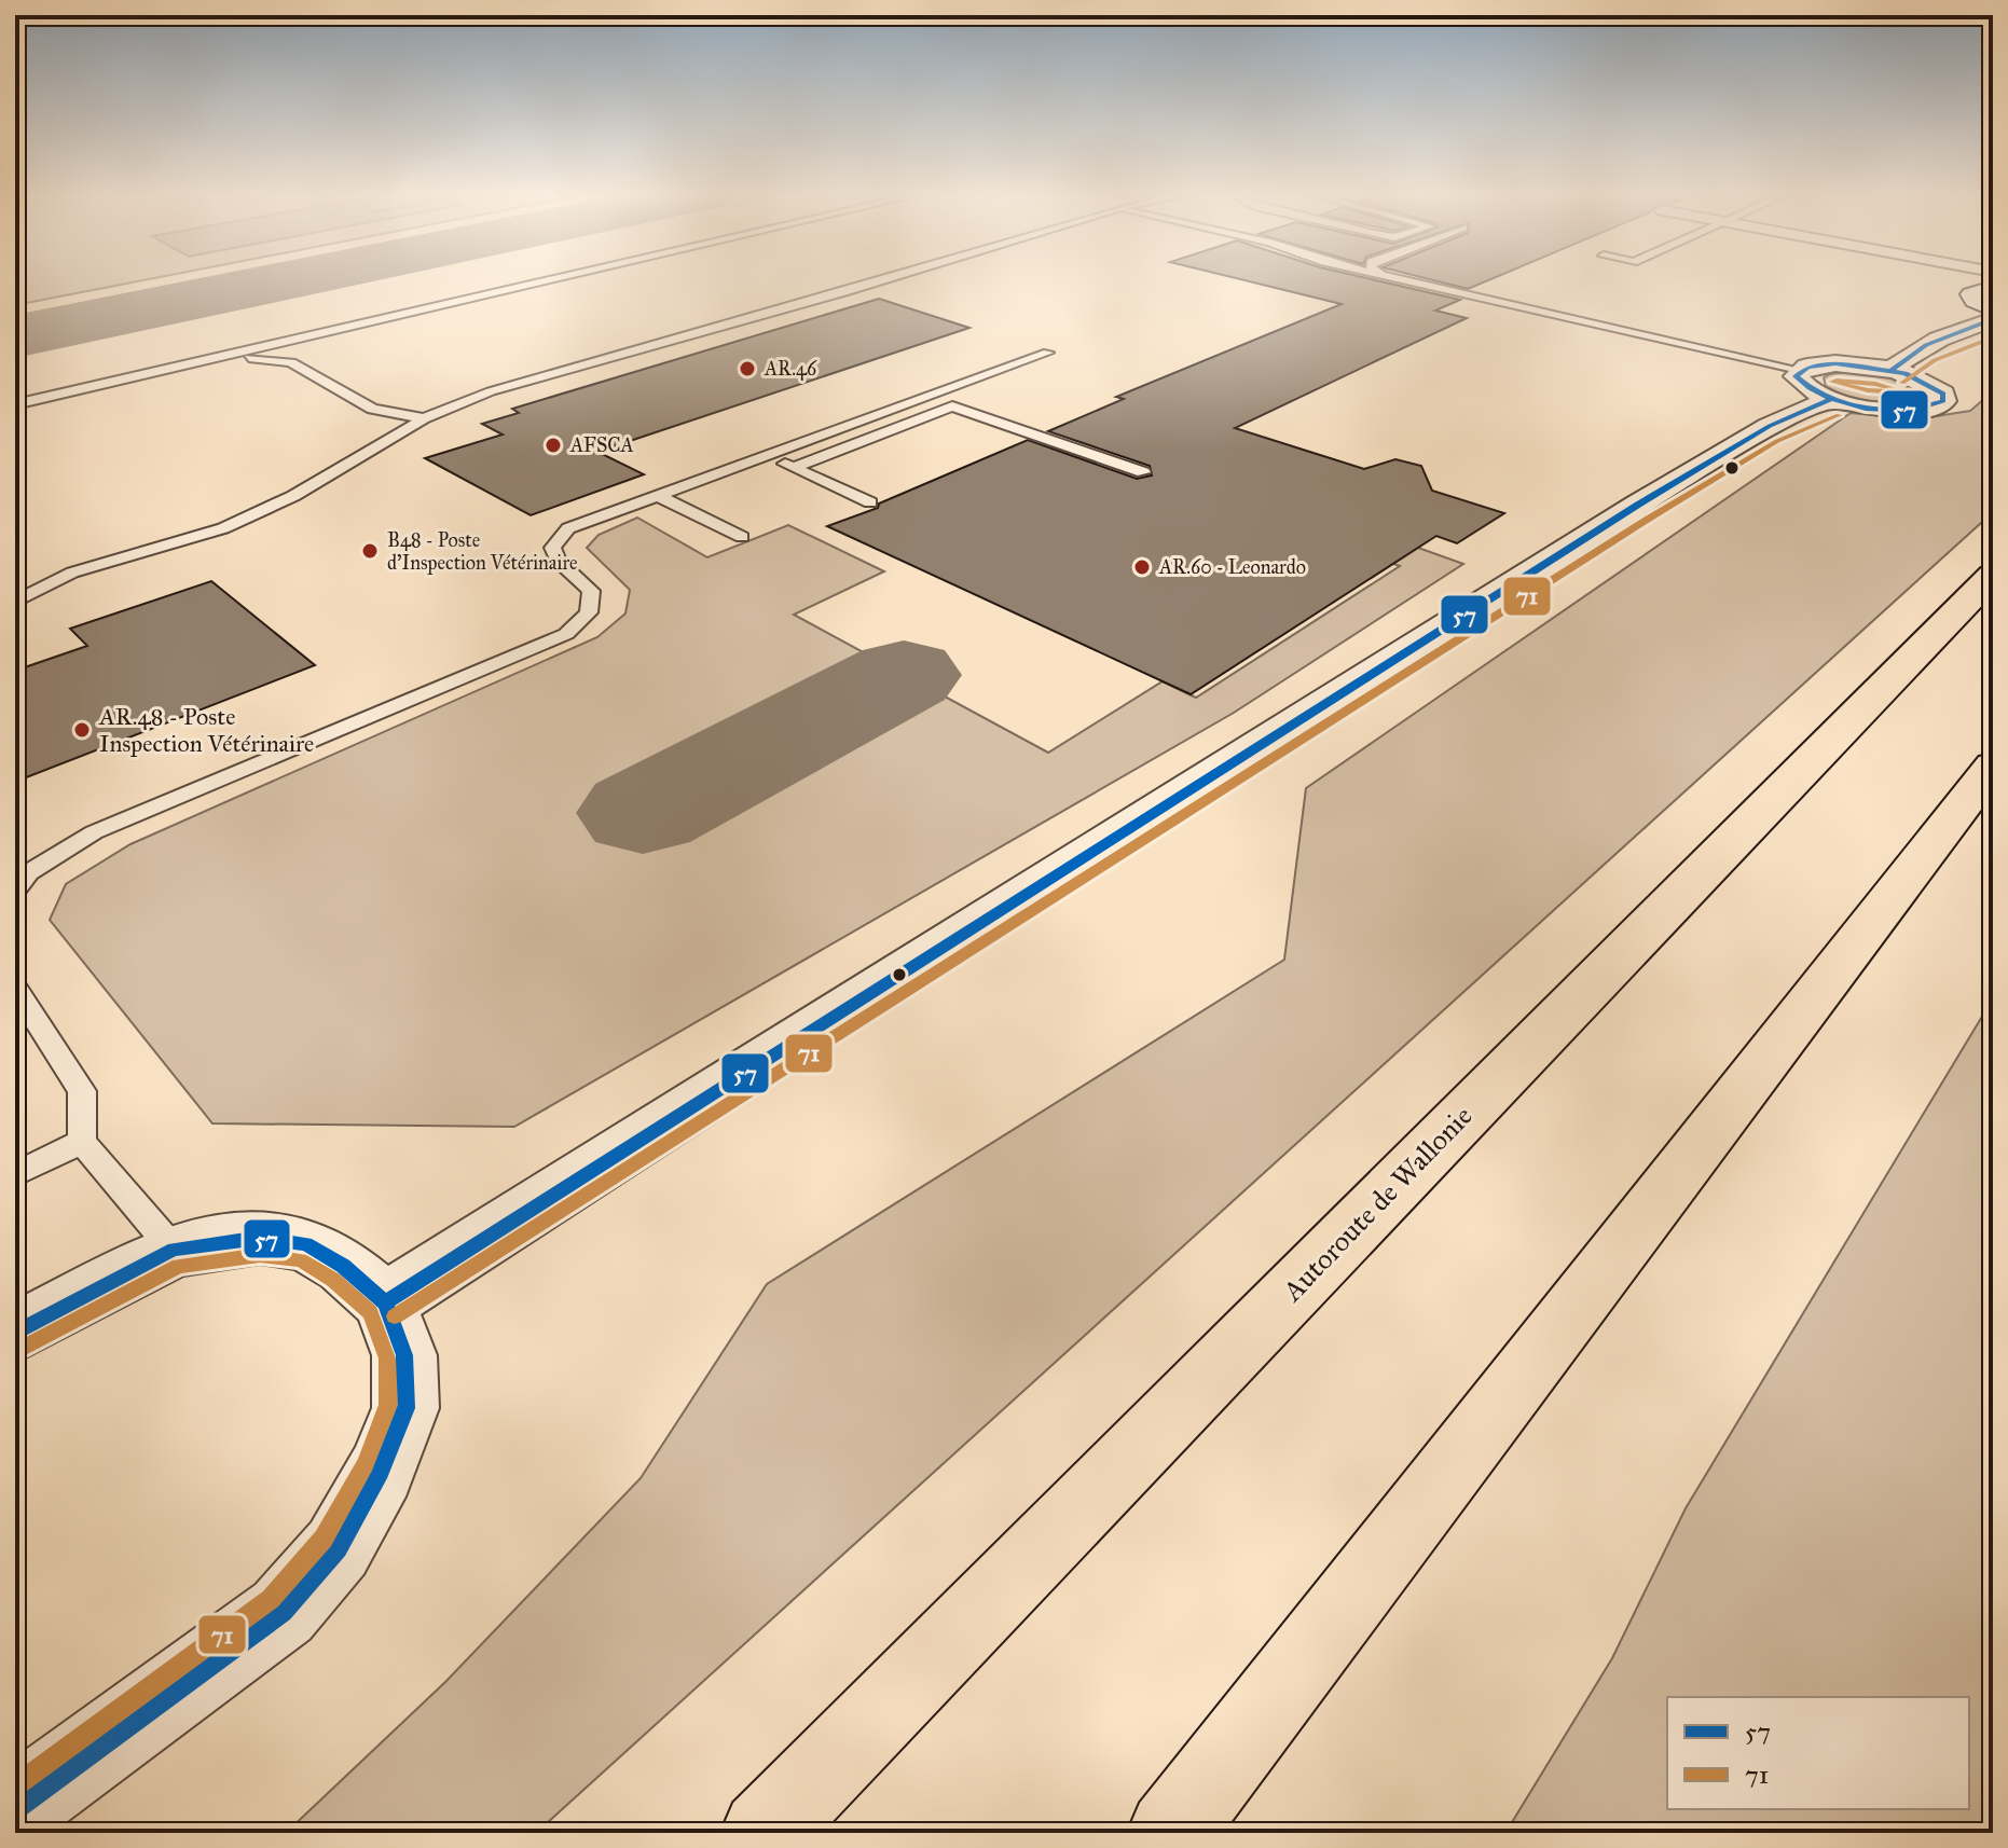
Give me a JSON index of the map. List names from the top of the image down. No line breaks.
{"streets":{"highway":["Autoroute de Wallonie"]},"places":["AR.46","AFSCA","B48 - Poste d'Inspection Vétérinaire","AR.60 - Leonardo","AR.48 - Poste Inspection Vétérinaire"],"lines":["transit line 57","transit line 71"],"legend":["57","71"]}
